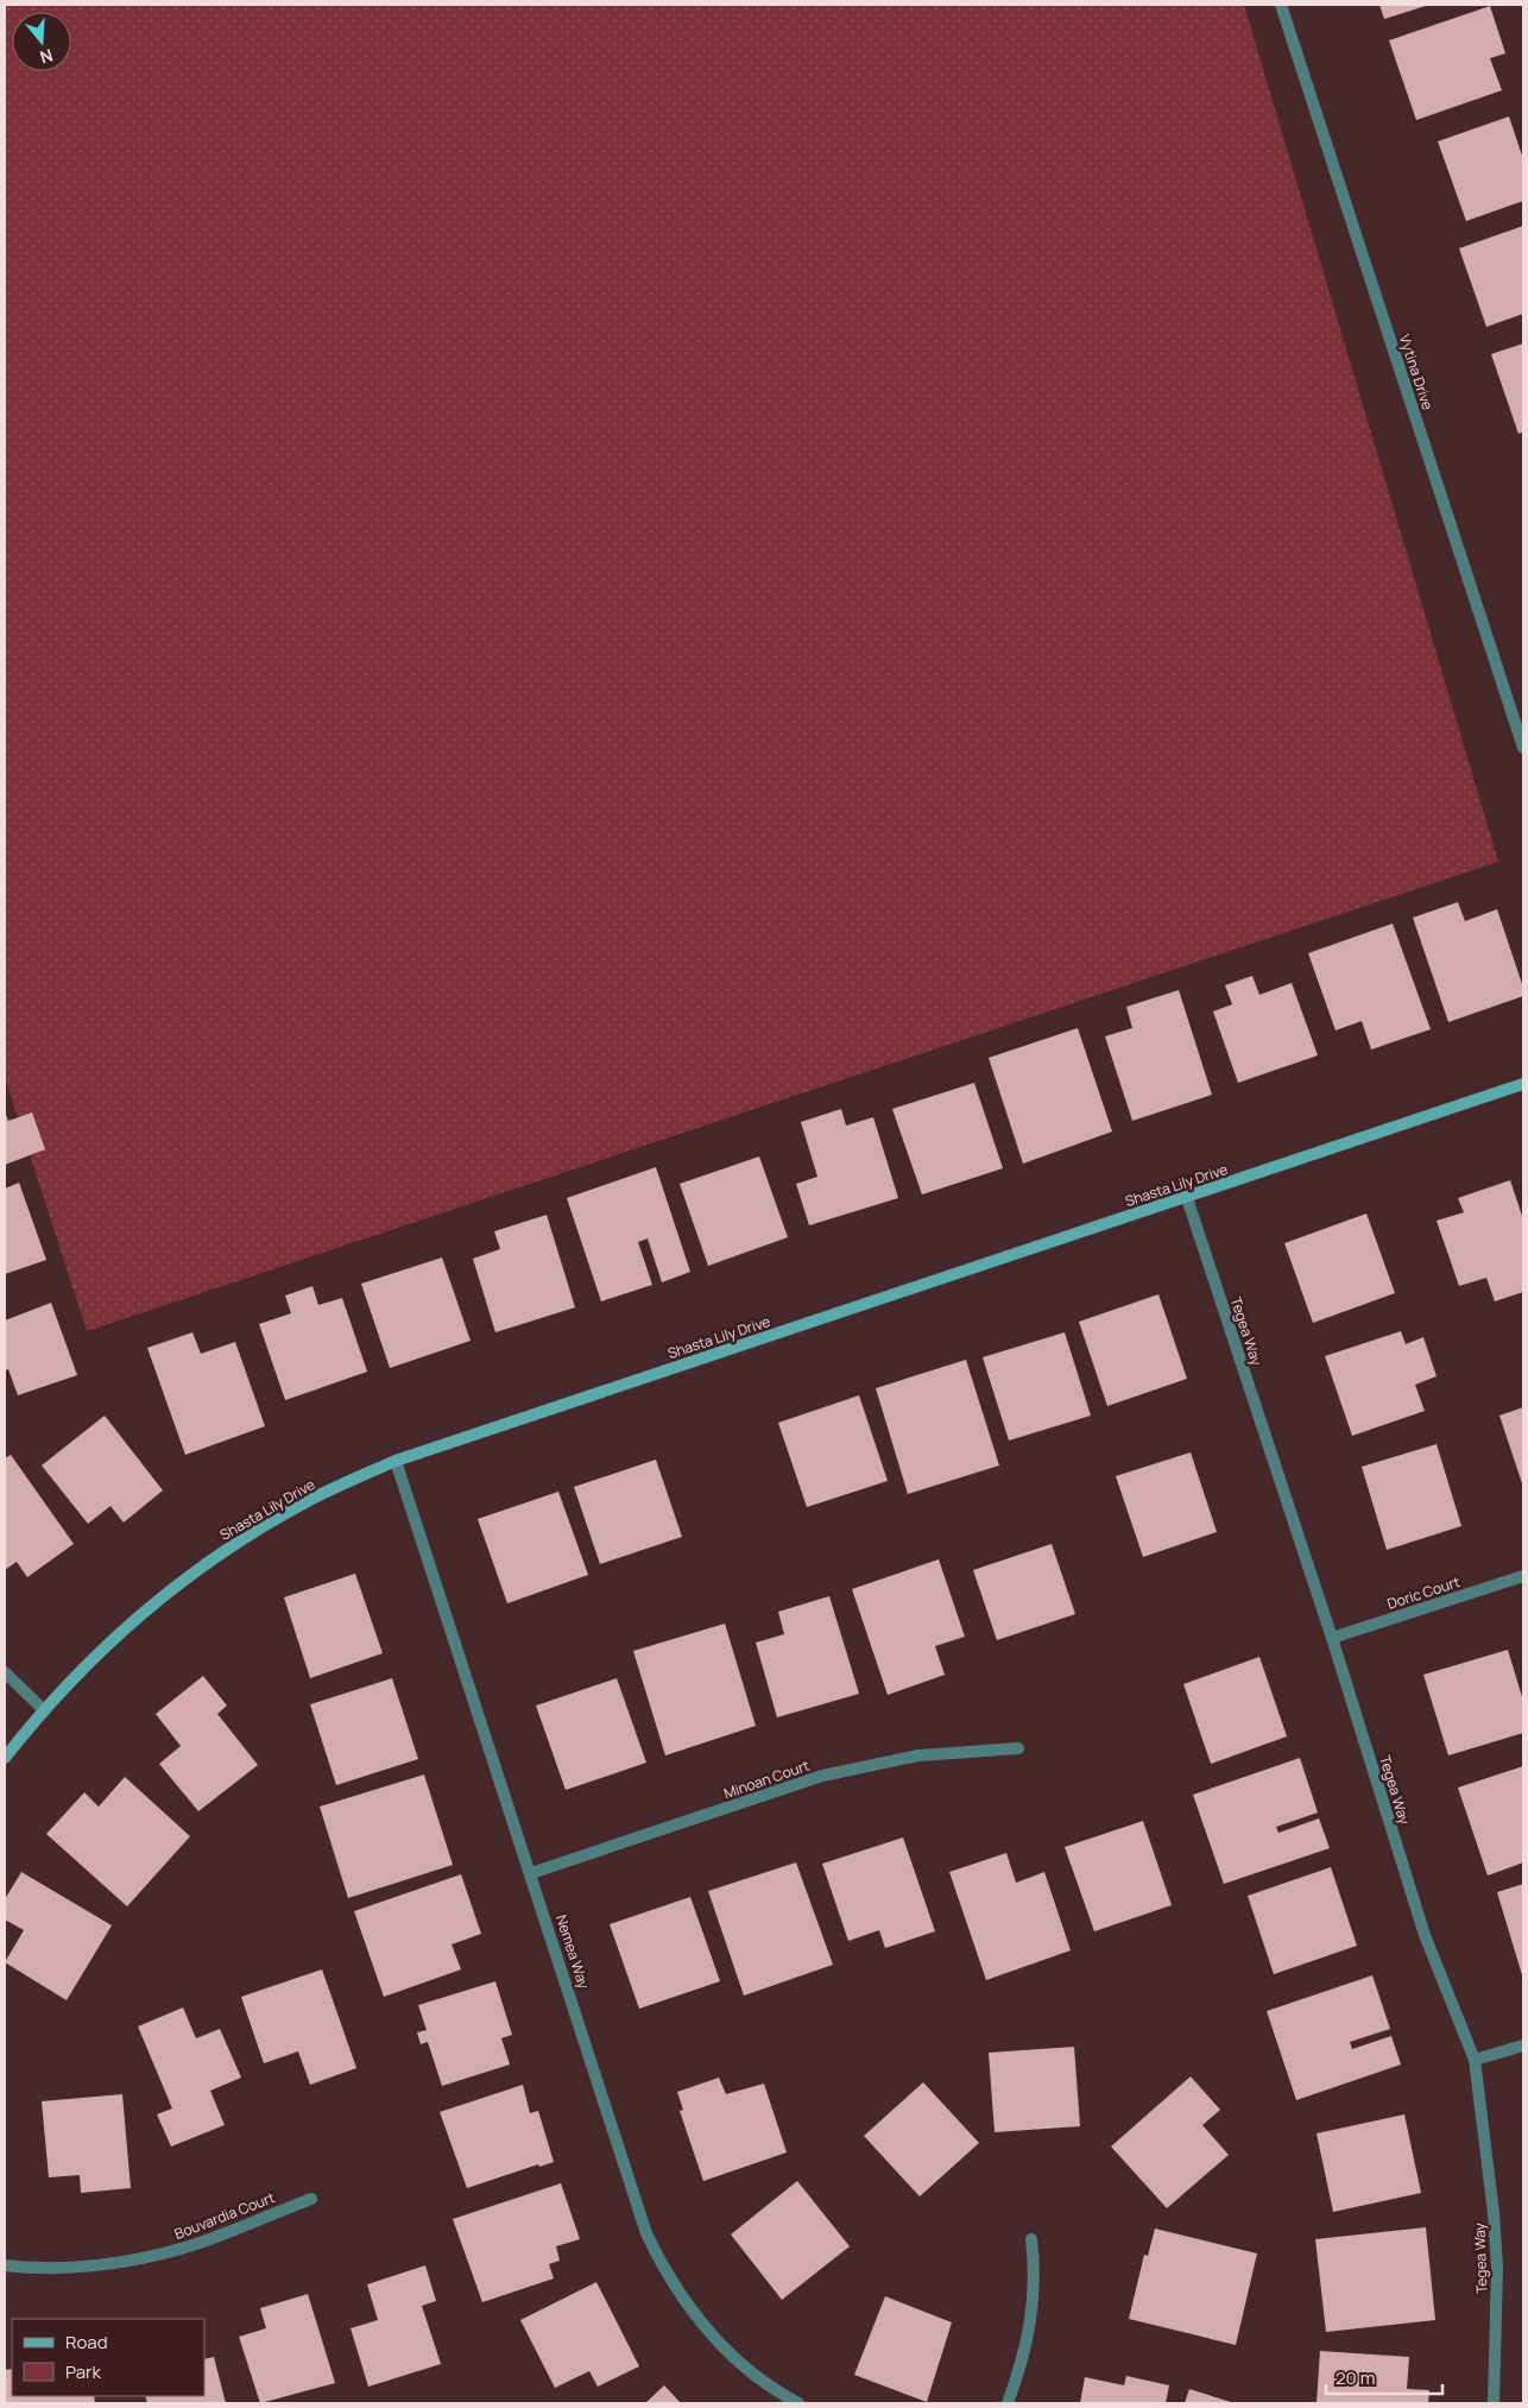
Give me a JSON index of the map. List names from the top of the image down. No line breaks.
{"streets":{"street":["Vytina Drive","Shasta Lily Drive","Tegea Way","Doric Court","Minoan Court","Nemea Way","Bouvardia Court"]},"crossings":[["Shasta Lily Drive","Tegea Way"],["Shasta Lily Drive","Nemea Way"],["Tegea Way","Doric Court"],["Minoan Court","Nemea Way"]],"legend":["Road","Park"],"scale_bar":"20 m","north":"bottom"}
